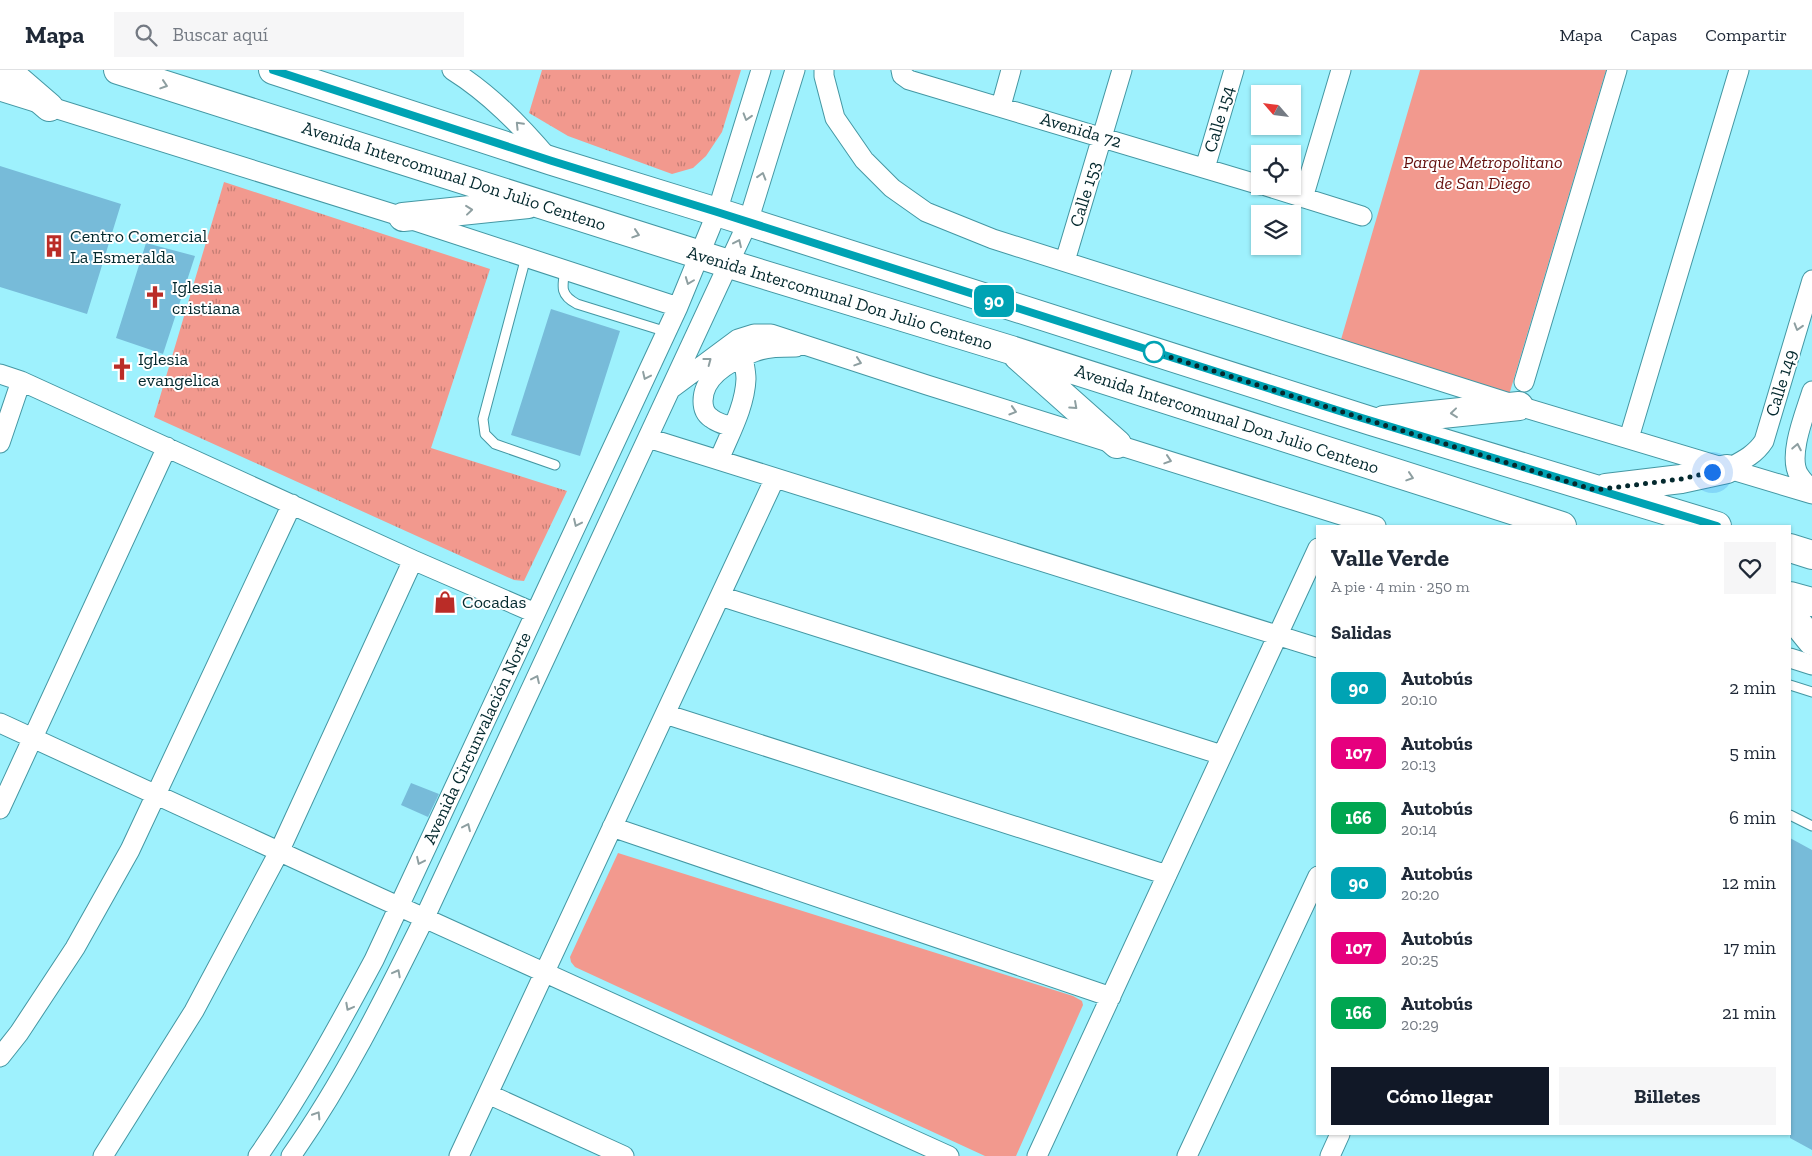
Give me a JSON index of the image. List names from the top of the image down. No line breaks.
{"streets":{"main road":["Avenida Intercomunal Don Julio Centeno"],"street":["Calle 154","Avenida 72","Calle 153","Calle 149","Avenida Circunvalación Norte"]},"crossings":[["Calle 154","Avenida 72"],["Avenida 72","Calle 153"],["Avenida Intercomunal Don Julio Centeno","Avenida Circunvalación Norte"]],"parks":["Parque Metropolitano de San Diego"],"places":{"building":["Centro Comercial La Esmeralda"],"church":["Iglesia cristiana","Iglesia evangelica"],"shop":["Cocadas"]},"lines":["bus line 90"],"north":"top left","page":{"header":"Mapa","search":"Buscar aquí","nav":["Mapa","Capas","Compartir"],"on_map":"90","heading":[["Valle Verde","A pie · 4 min · 250 m"],"Salidas"],"list":[{"mark":"90","name":"Autobús","note":"20:10","value":"2 min"},{"mark":"107","name":"Autobús","note":"20:13","value":"5 min"},{"mark":"166","name":"Autobús","note":"20:14","value":"6 min"},{"mark":"90","name":"Autobús","note":"20:20","value":"12 min"},{"mark":"107","name":"Autobús","note":"20:25","value":"17 min"},{"mark":"166","name":"Autobús","note":"20:29","value":"21 min"}],"buttons":["Cómo llegar","Billetes"]}}
